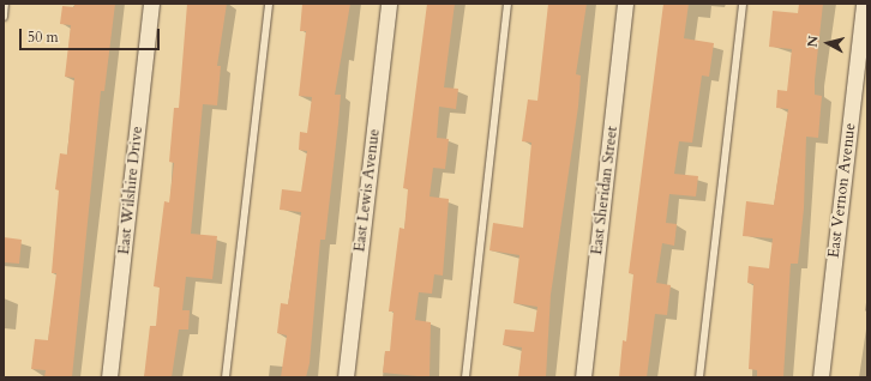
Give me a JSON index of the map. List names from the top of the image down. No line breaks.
{"streets":{"street":["East Wilshire Drive","East Lewis Avenue","East Sheridan Street","East Vernon Avenue"]},"scale_bar":"50 m","north":"left"}
